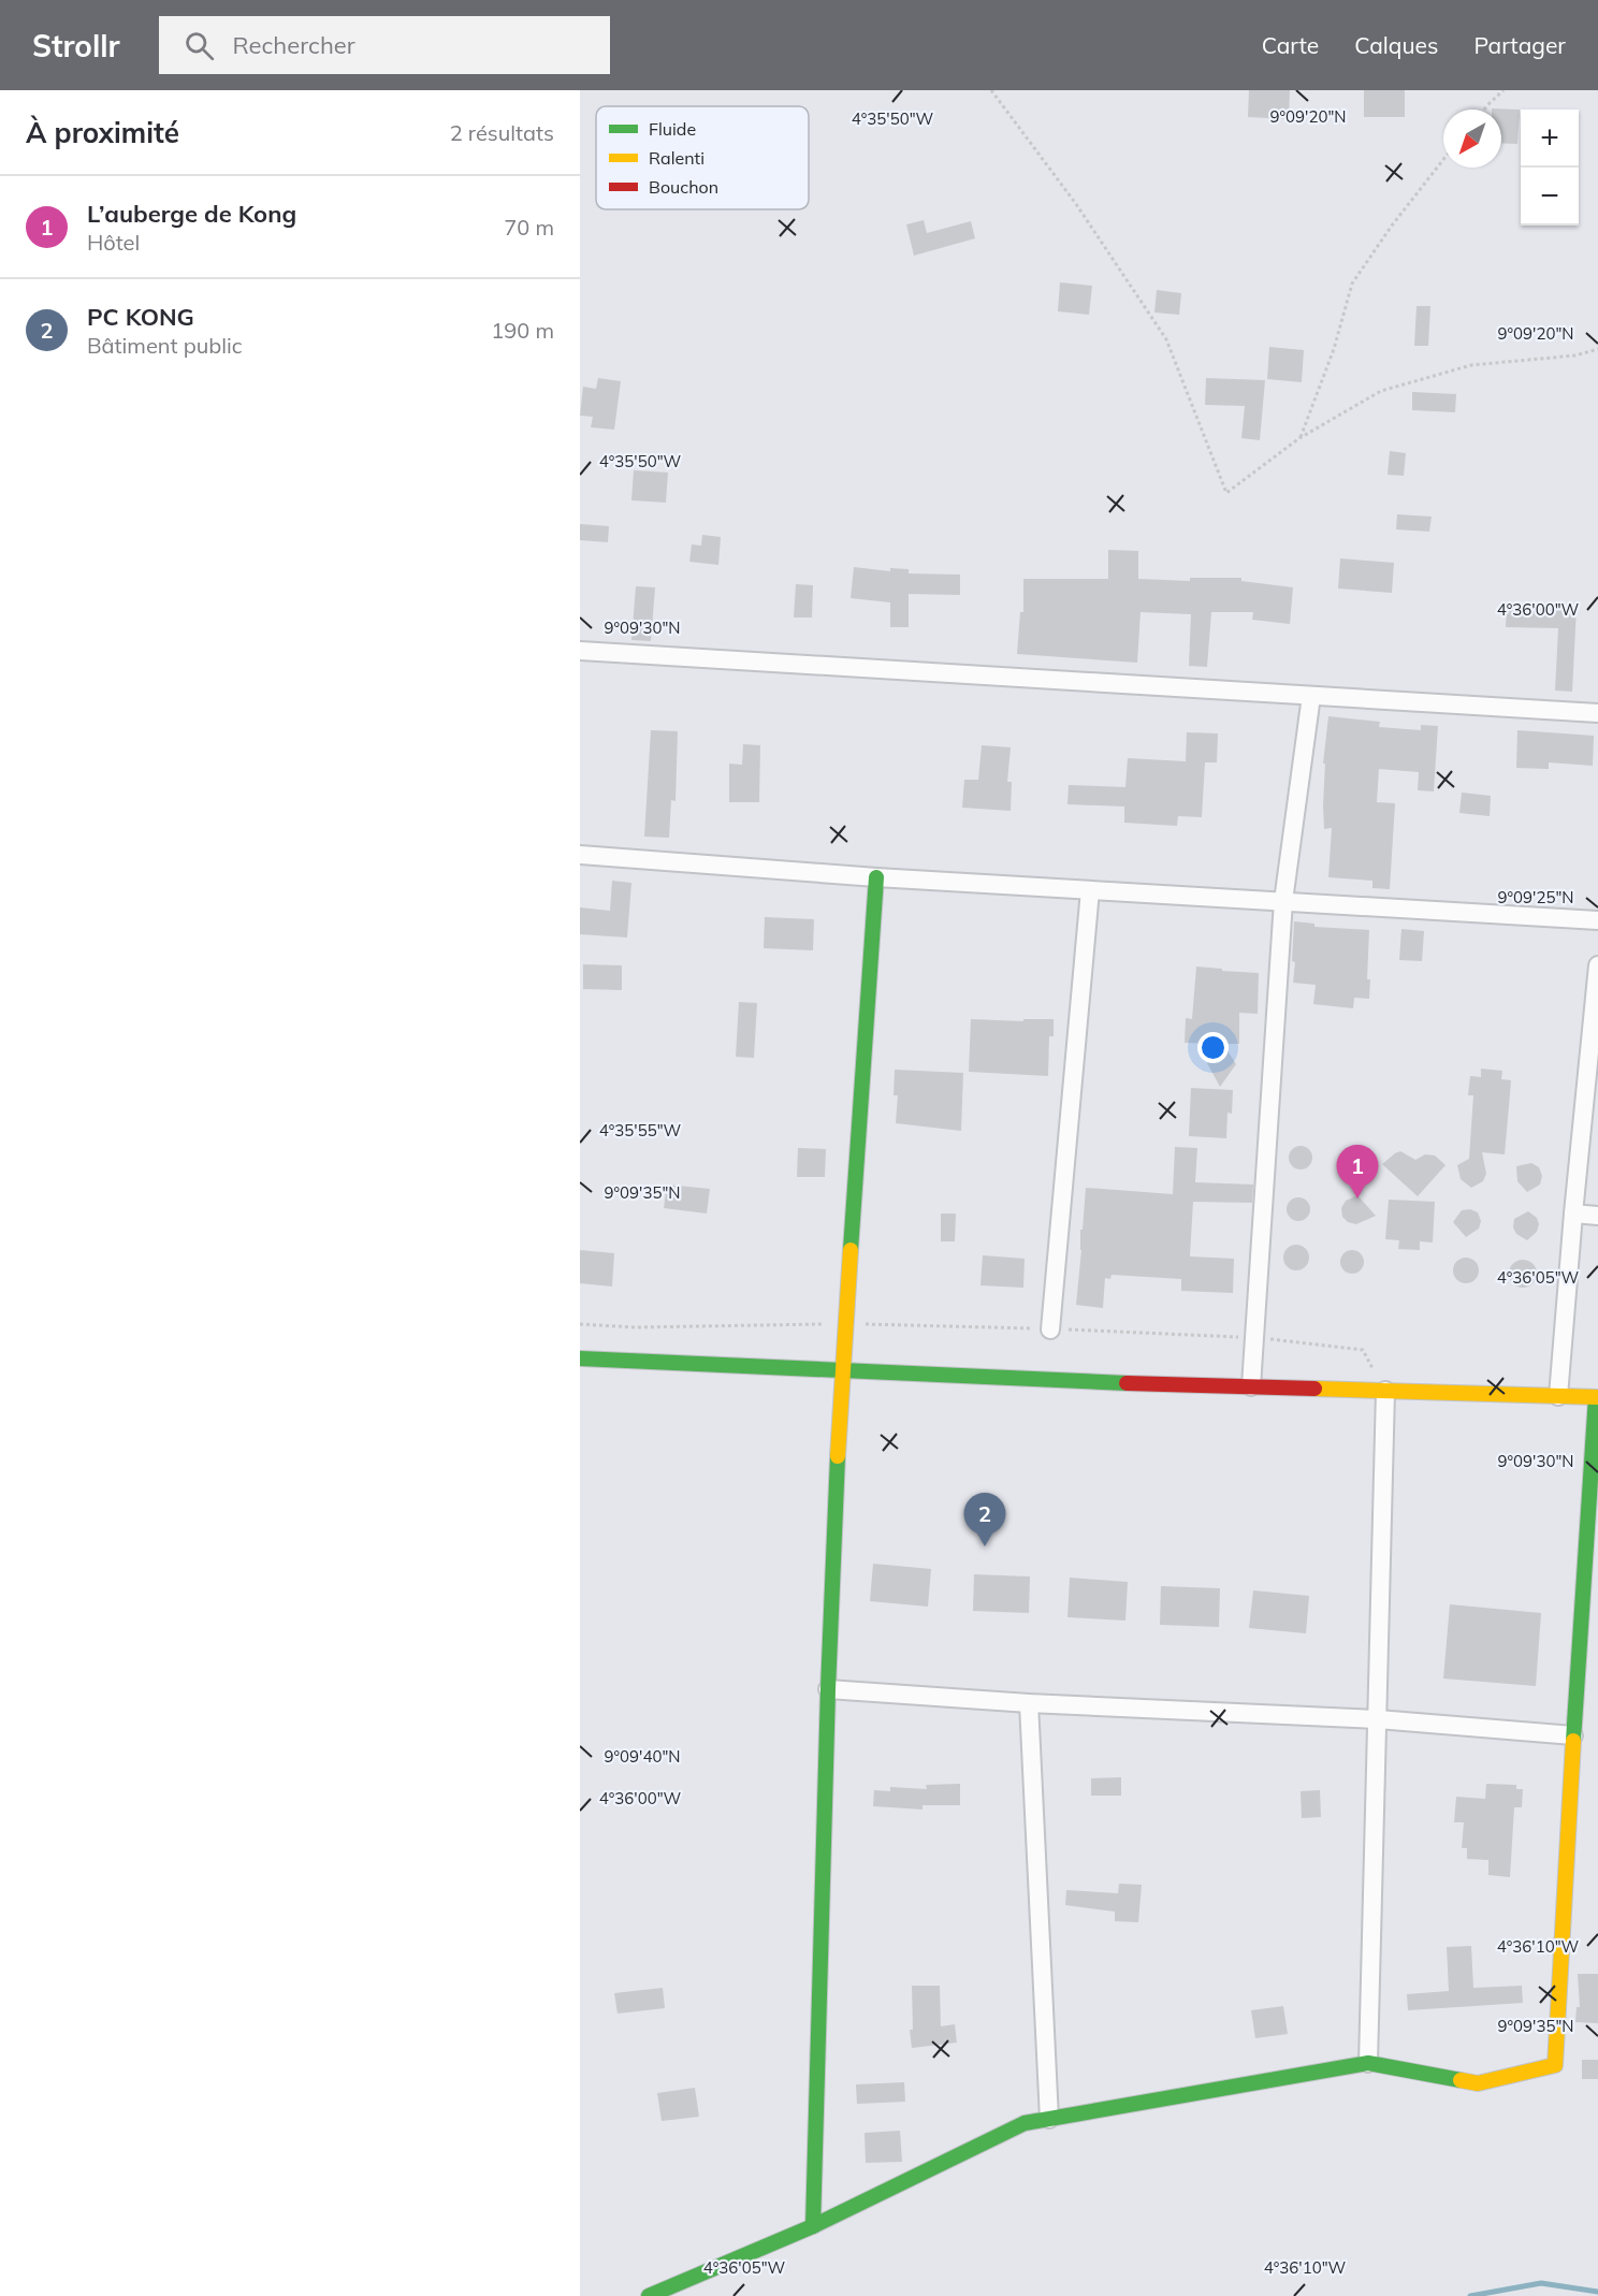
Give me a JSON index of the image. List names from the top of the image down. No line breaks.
{"legend":["Fluide","Ralenti","Bouchon"],"north":"bottom left","page":{"header":"Strollr","search":"Rechercher","nav":["Carte","Calques","Partager"],"heading":["À proximité","2 résultats"],"map_buttons":["+","−"],"list":[{"mark":"1","name":"L’auberge de Kong","note":"Hôtel","value":"70 m"},{"mark":"2","name":"PC KONG","note":"Bâtiment public","value":"190 m"}],"pins":["1","2"]},"coordinates":["9°09'20\"N","4°35'50\"W","4°36'00\"W","9°09'30\"N","9°09'25\"N","4°35'55\"W","9°09'35\"N","4°36'05\"W","9°09'40\"N","4°36'10\"W"]}
